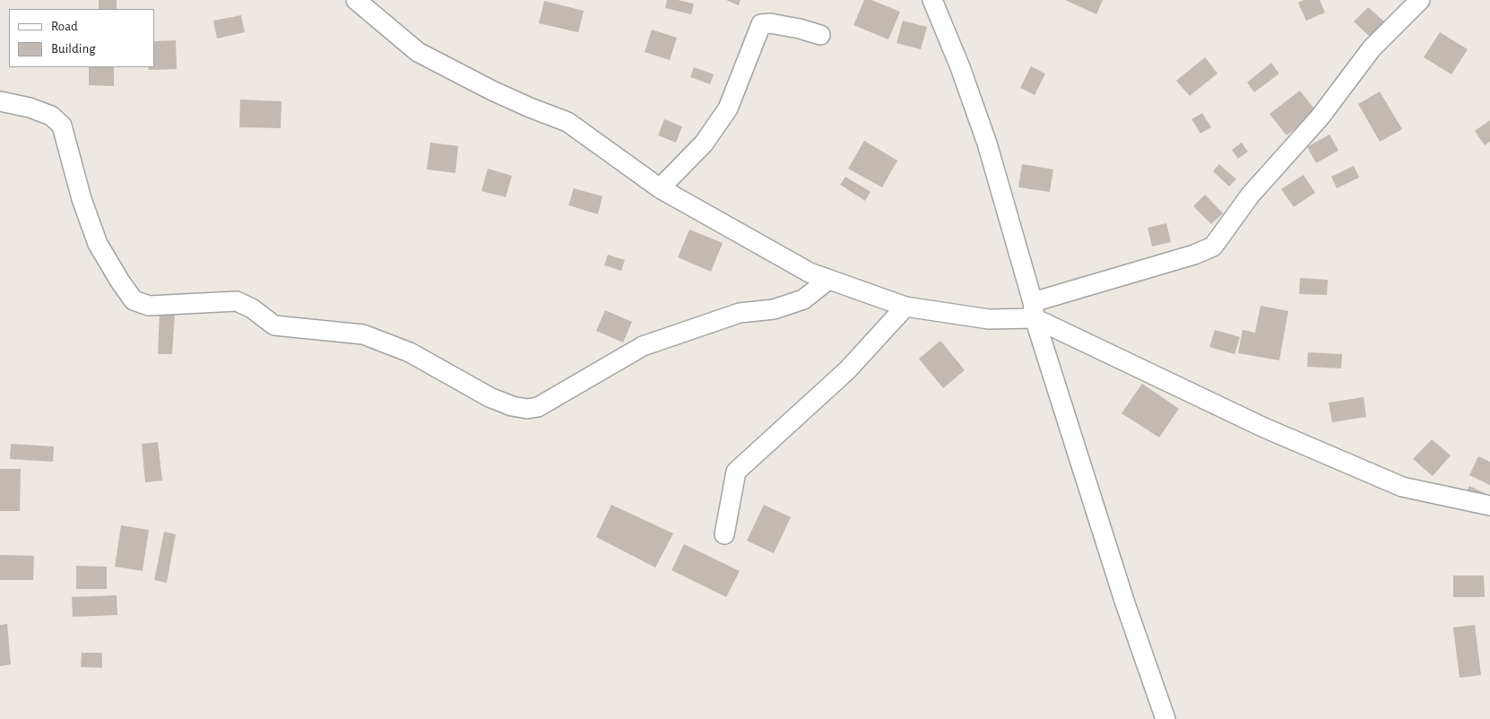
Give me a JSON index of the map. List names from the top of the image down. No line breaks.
{"legend":["Road","Building"]}
